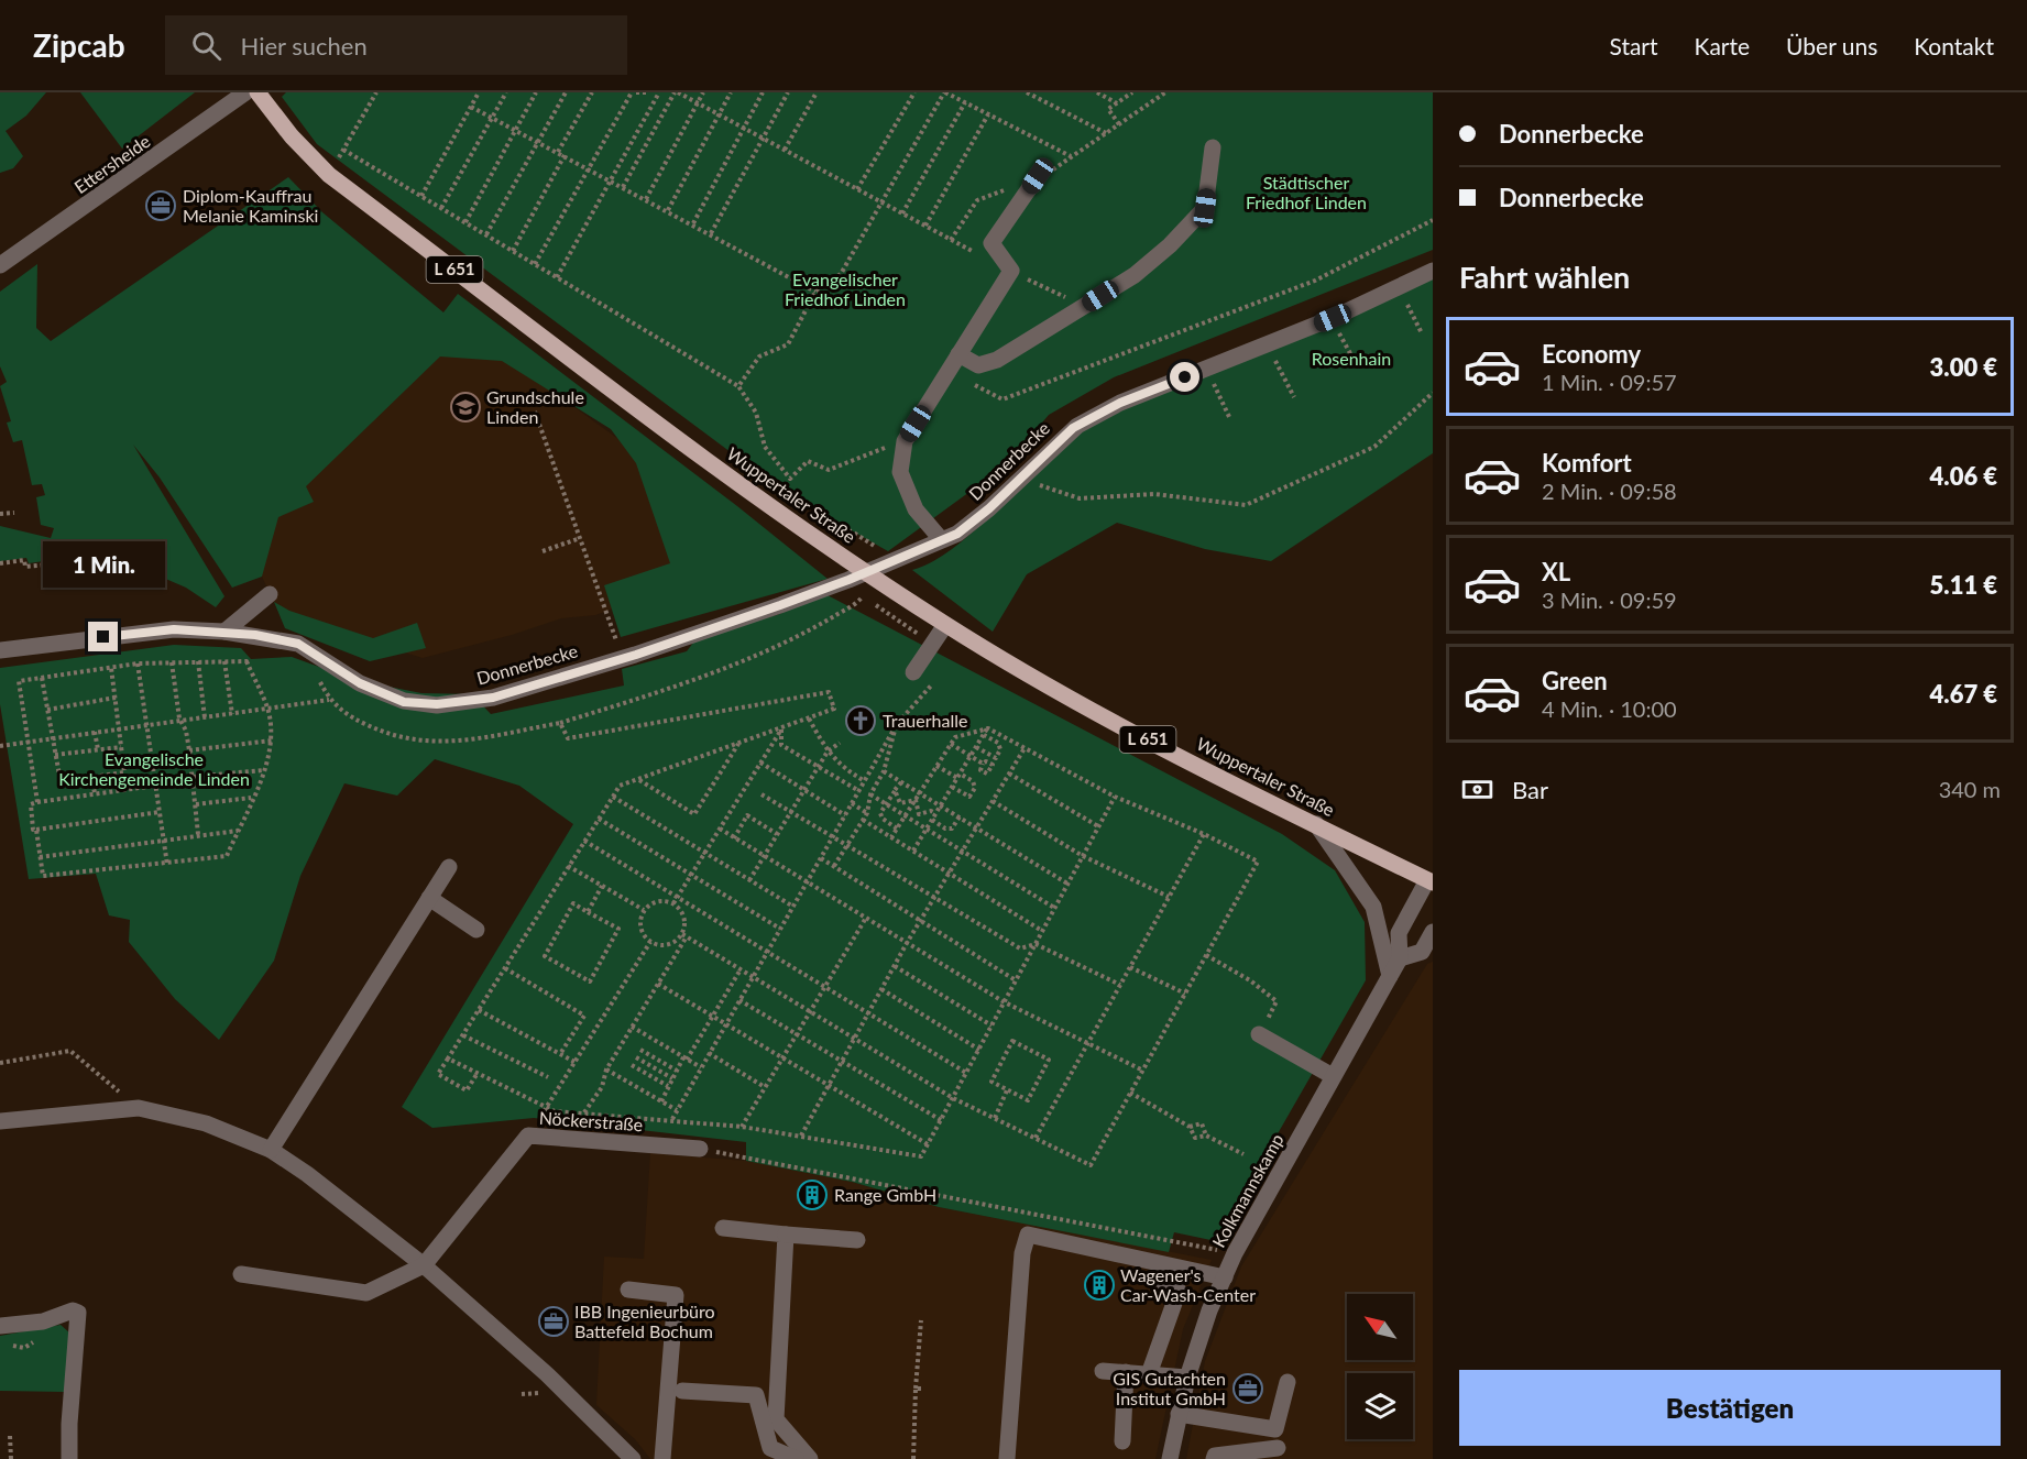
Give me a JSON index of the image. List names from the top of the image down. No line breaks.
{"streets":{"main road":["L 651","Wuppertaler Straße"],"street":["Ettersheide","Donnerbecke","Nöckerstraße","Kolkmannskamp"]},"crossings":[["L 651","Wuppertaler Straße"],["L 651","Kolkmannskamp"],["Wuppertaler Straße","Kolkmannskamp"]],"parks":["Städtischer Friedhof Linden","Evangelischer Friedhof Linden","Rosenhain","Evangelische Kirchengemeinde Linden"],"places":{"office":["Diplom-Kauffrau Melanie Kaminski","IBB Ingenieurbüro Battefeld Bochum","GIS Gutachten Institut GmbH"],"school or university":["Grundschule Linden"],"church":["Trauerhalle"],"building":["Range GmbH","Wagener's Car-Wash-Center"]},"north":"top left","page":{"header":"Zipcab","search":"Hier suchen","nav":["Start","Karte","Über uns","Kontakt"],"banner":["Donnerbecke","Donnerbecke"],"heading":"Fahrt wählen","list":[{"name":"Economy","note":"1 Min. · 09:57","value":"3.00 €"},{"name":"Komfort","note":"2 Min. · 09:58","value":"4.06 €"},{"name":"XL","note":"3 Min. · 09:59","value":"5.11 €"},{"name":"Green","note":"4 Min. · 10:00","value":"4.67 €"}],"bubble":"1 Min.","pay":["Bar","340 m"],"buttons":"Bestätigen"}}
